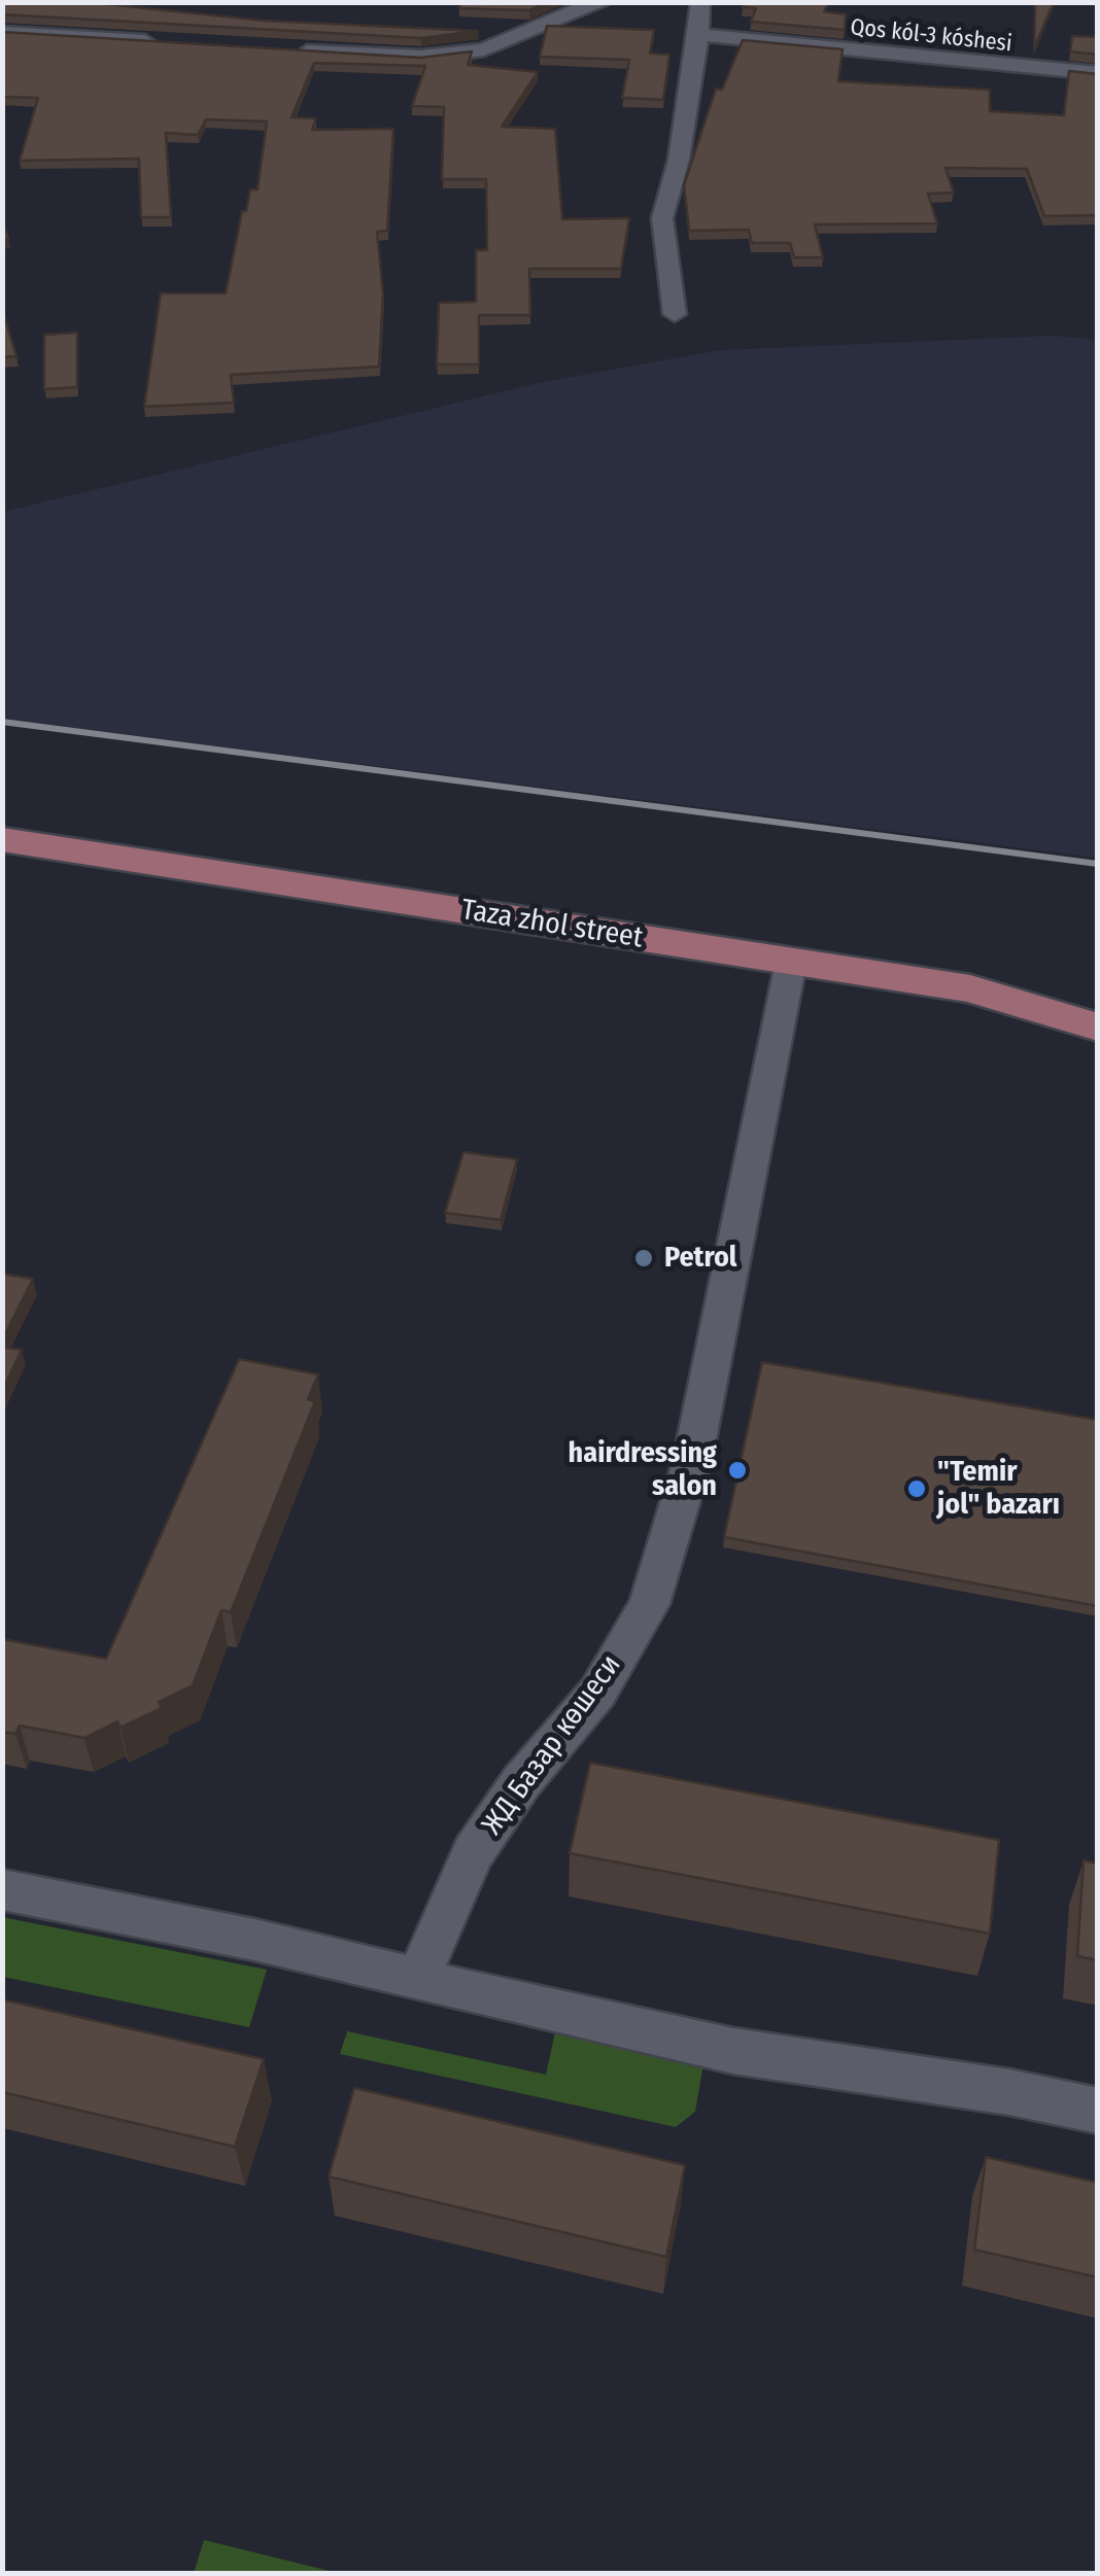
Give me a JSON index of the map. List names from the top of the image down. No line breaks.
{"streets":{"main road":["Taza zhol street"],"street":["Qos kól-3 kóshesi","ЖД Базар көшеси"]},"crossings":[["Taza zhol street","ЖД Базар көшеси"]],"places":["Petrol","hairdressing salon","\"Temir jol\" bazarı"]}
